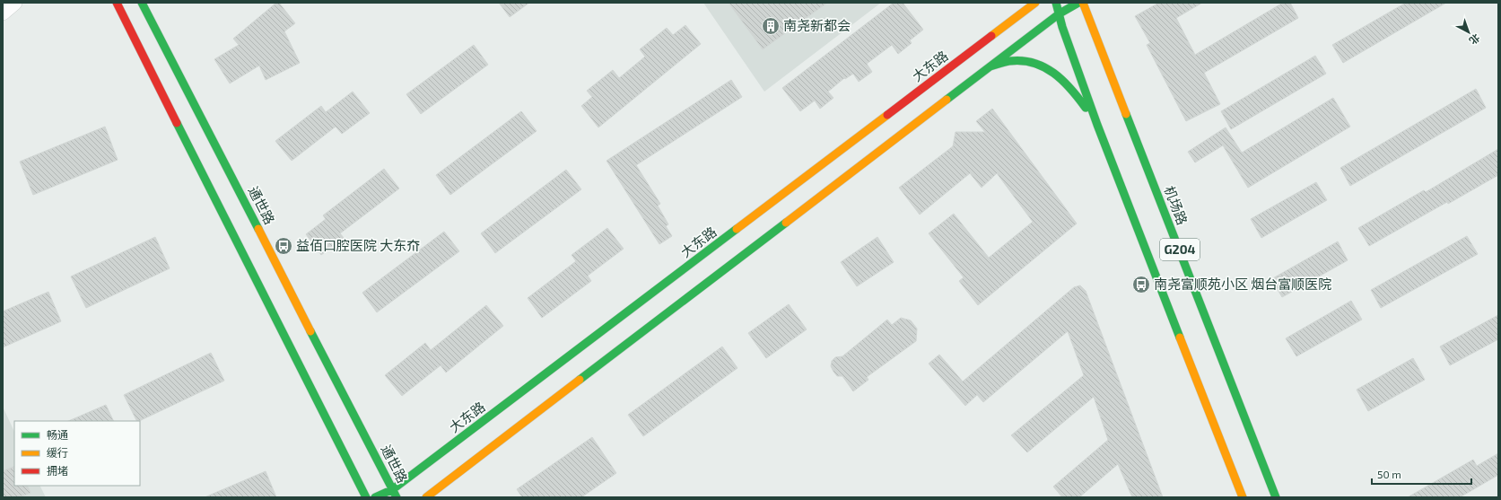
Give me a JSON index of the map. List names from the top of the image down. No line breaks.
{"streets":{"main road":["大东路","通世路","机场路","G204"]},"crossings":[["大东路","通世路"]],"places":{"building":["南尧新都会"],"bus stop":["益佰口腔医院 大东夼","南尧富顺苑小区 烟台富顺医院"]},"legend":["畅通","缓行","拥堵"],"scale_bar":"50 m","north":"bottom right"}
